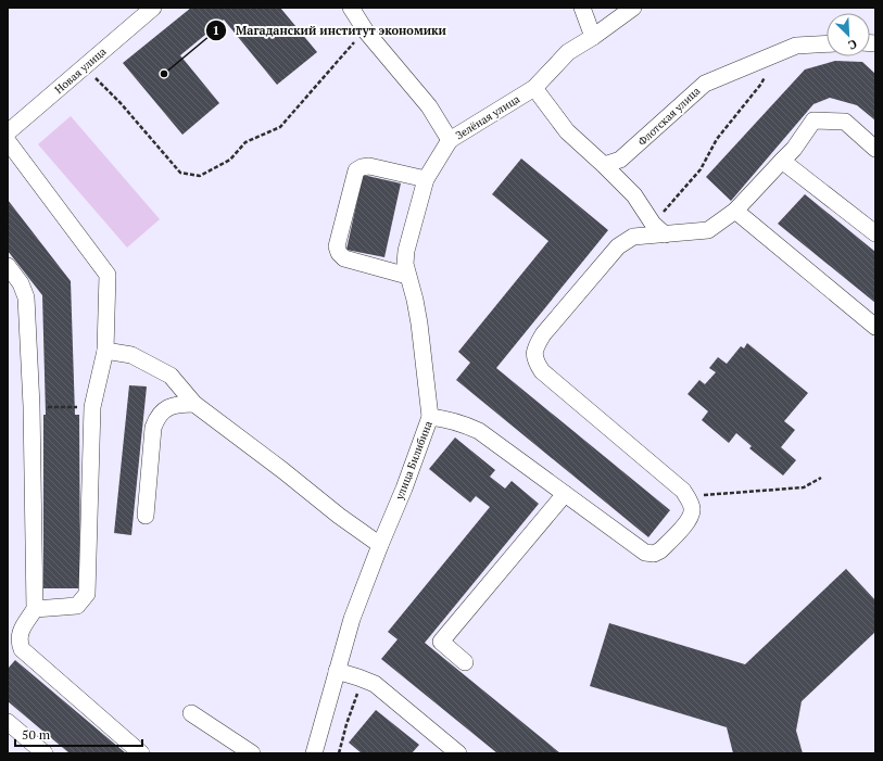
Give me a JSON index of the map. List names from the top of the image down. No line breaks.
{"streets":{"street":["Новая улица","Флотская улица","Зелёная улица","улица Билибина"]},"crossings":[["Зелёная улица","улица Билибина"]],"places":["Магаданский институт экономики"],"scale_bar":"50 m","north":"bottom right"}
